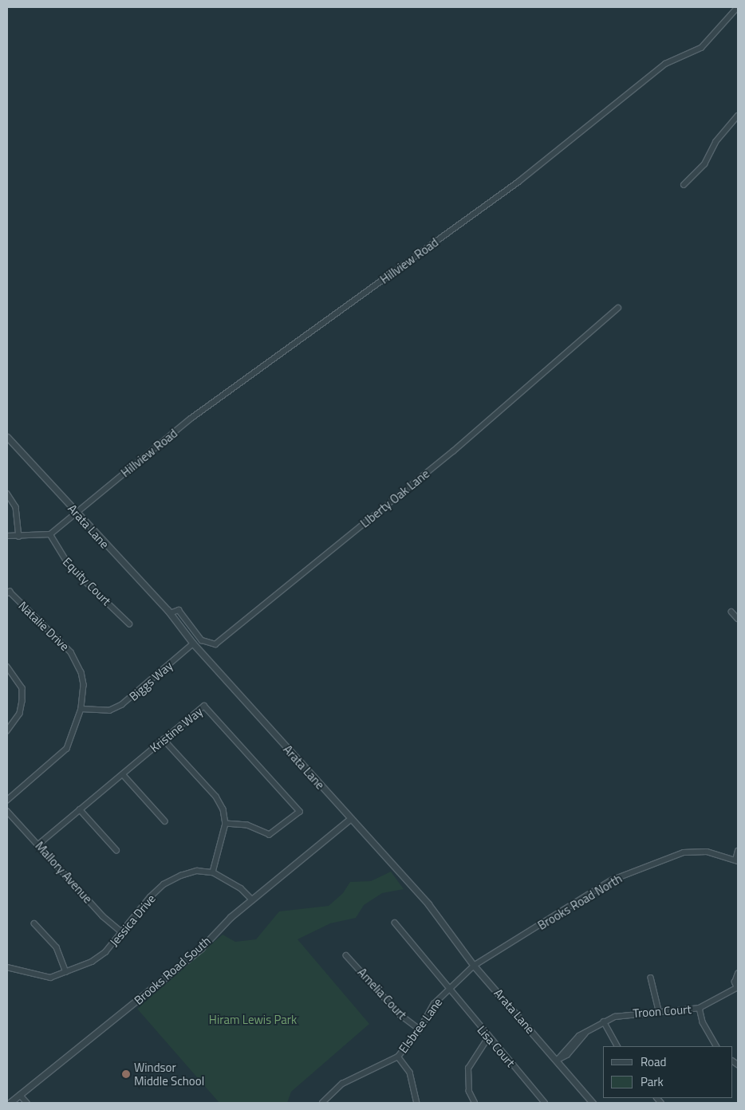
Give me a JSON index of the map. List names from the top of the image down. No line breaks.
{"streets":{"street":["Hillview Road","LIberty Oak Lane","Arata Lane","Equity Court","Natalie Drive","Biggs Way","Kristine Way","Mallory Avenue","Brooks Road North","Jessica Drive","Brooks Road South","Amelia Court","Troon Court","Elsbree Lane","Lisa Court"]},"crossings":[["Hillview Road","Arata Lane"],["Hillview Road","Equity Court"],["LIberty Oak Lane","Arata Lane"],["Arata Lane","Biggs Way"],["Arata Lane","Brooks Road North"],["Arata Lane","Brooks Road South"],["Arata Lane","Troon Court"],["Arata Lane","Elsbree Lane"],["Natalie Drive","Biggs Way"],["Kristine Way","Mallory Avenue"],["Mallory Avenue","Jessica Drive"],["Brooks Road North","Elsbree Lane"],["Amelia Court","Elsbree Lane"],["Elsbree Lane","Lisa Court"]],"parks":["Hiram Lewis Park"],"places":["Windsor Middle School"],"legend":["Road","Park"]}
